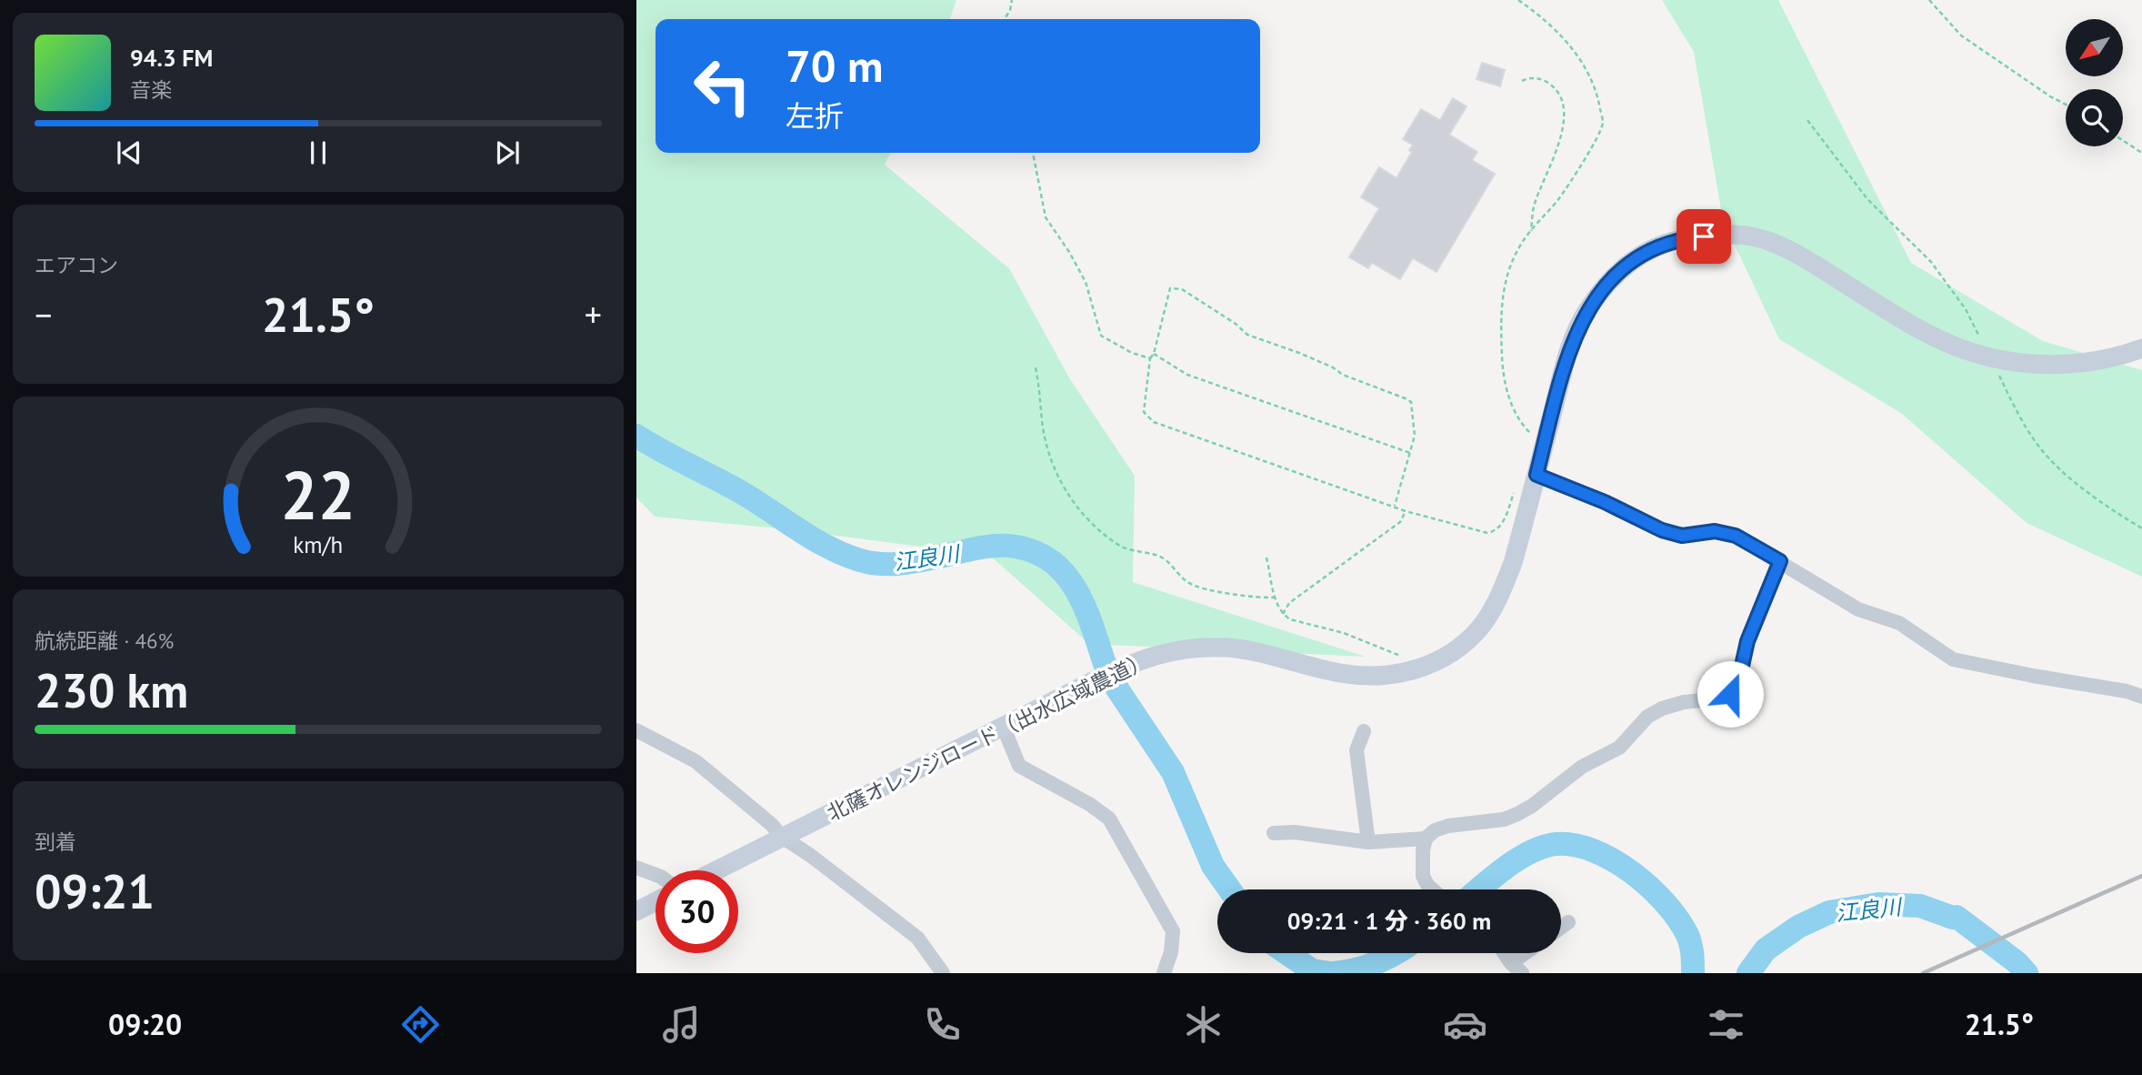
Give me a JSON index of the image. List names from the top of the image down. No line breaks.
{"streets":{"street":["北薩オレンジロード（出水広域農道）"]},"water":["江良川"],"north":"bottom left","page":{"turn":["70 m","左折"],"song":["94.3 FM","音楽"],"tile":["エアコン",["航続距離 · 46%","230 km"],["到着","09:21"]],"heat":["−","21.5°","+"],"limit":"30","trip":"09:21 · 1 分 · 360 m","tabs":["09:20","21.5°"],"gauge":["22","km/h"]}}
